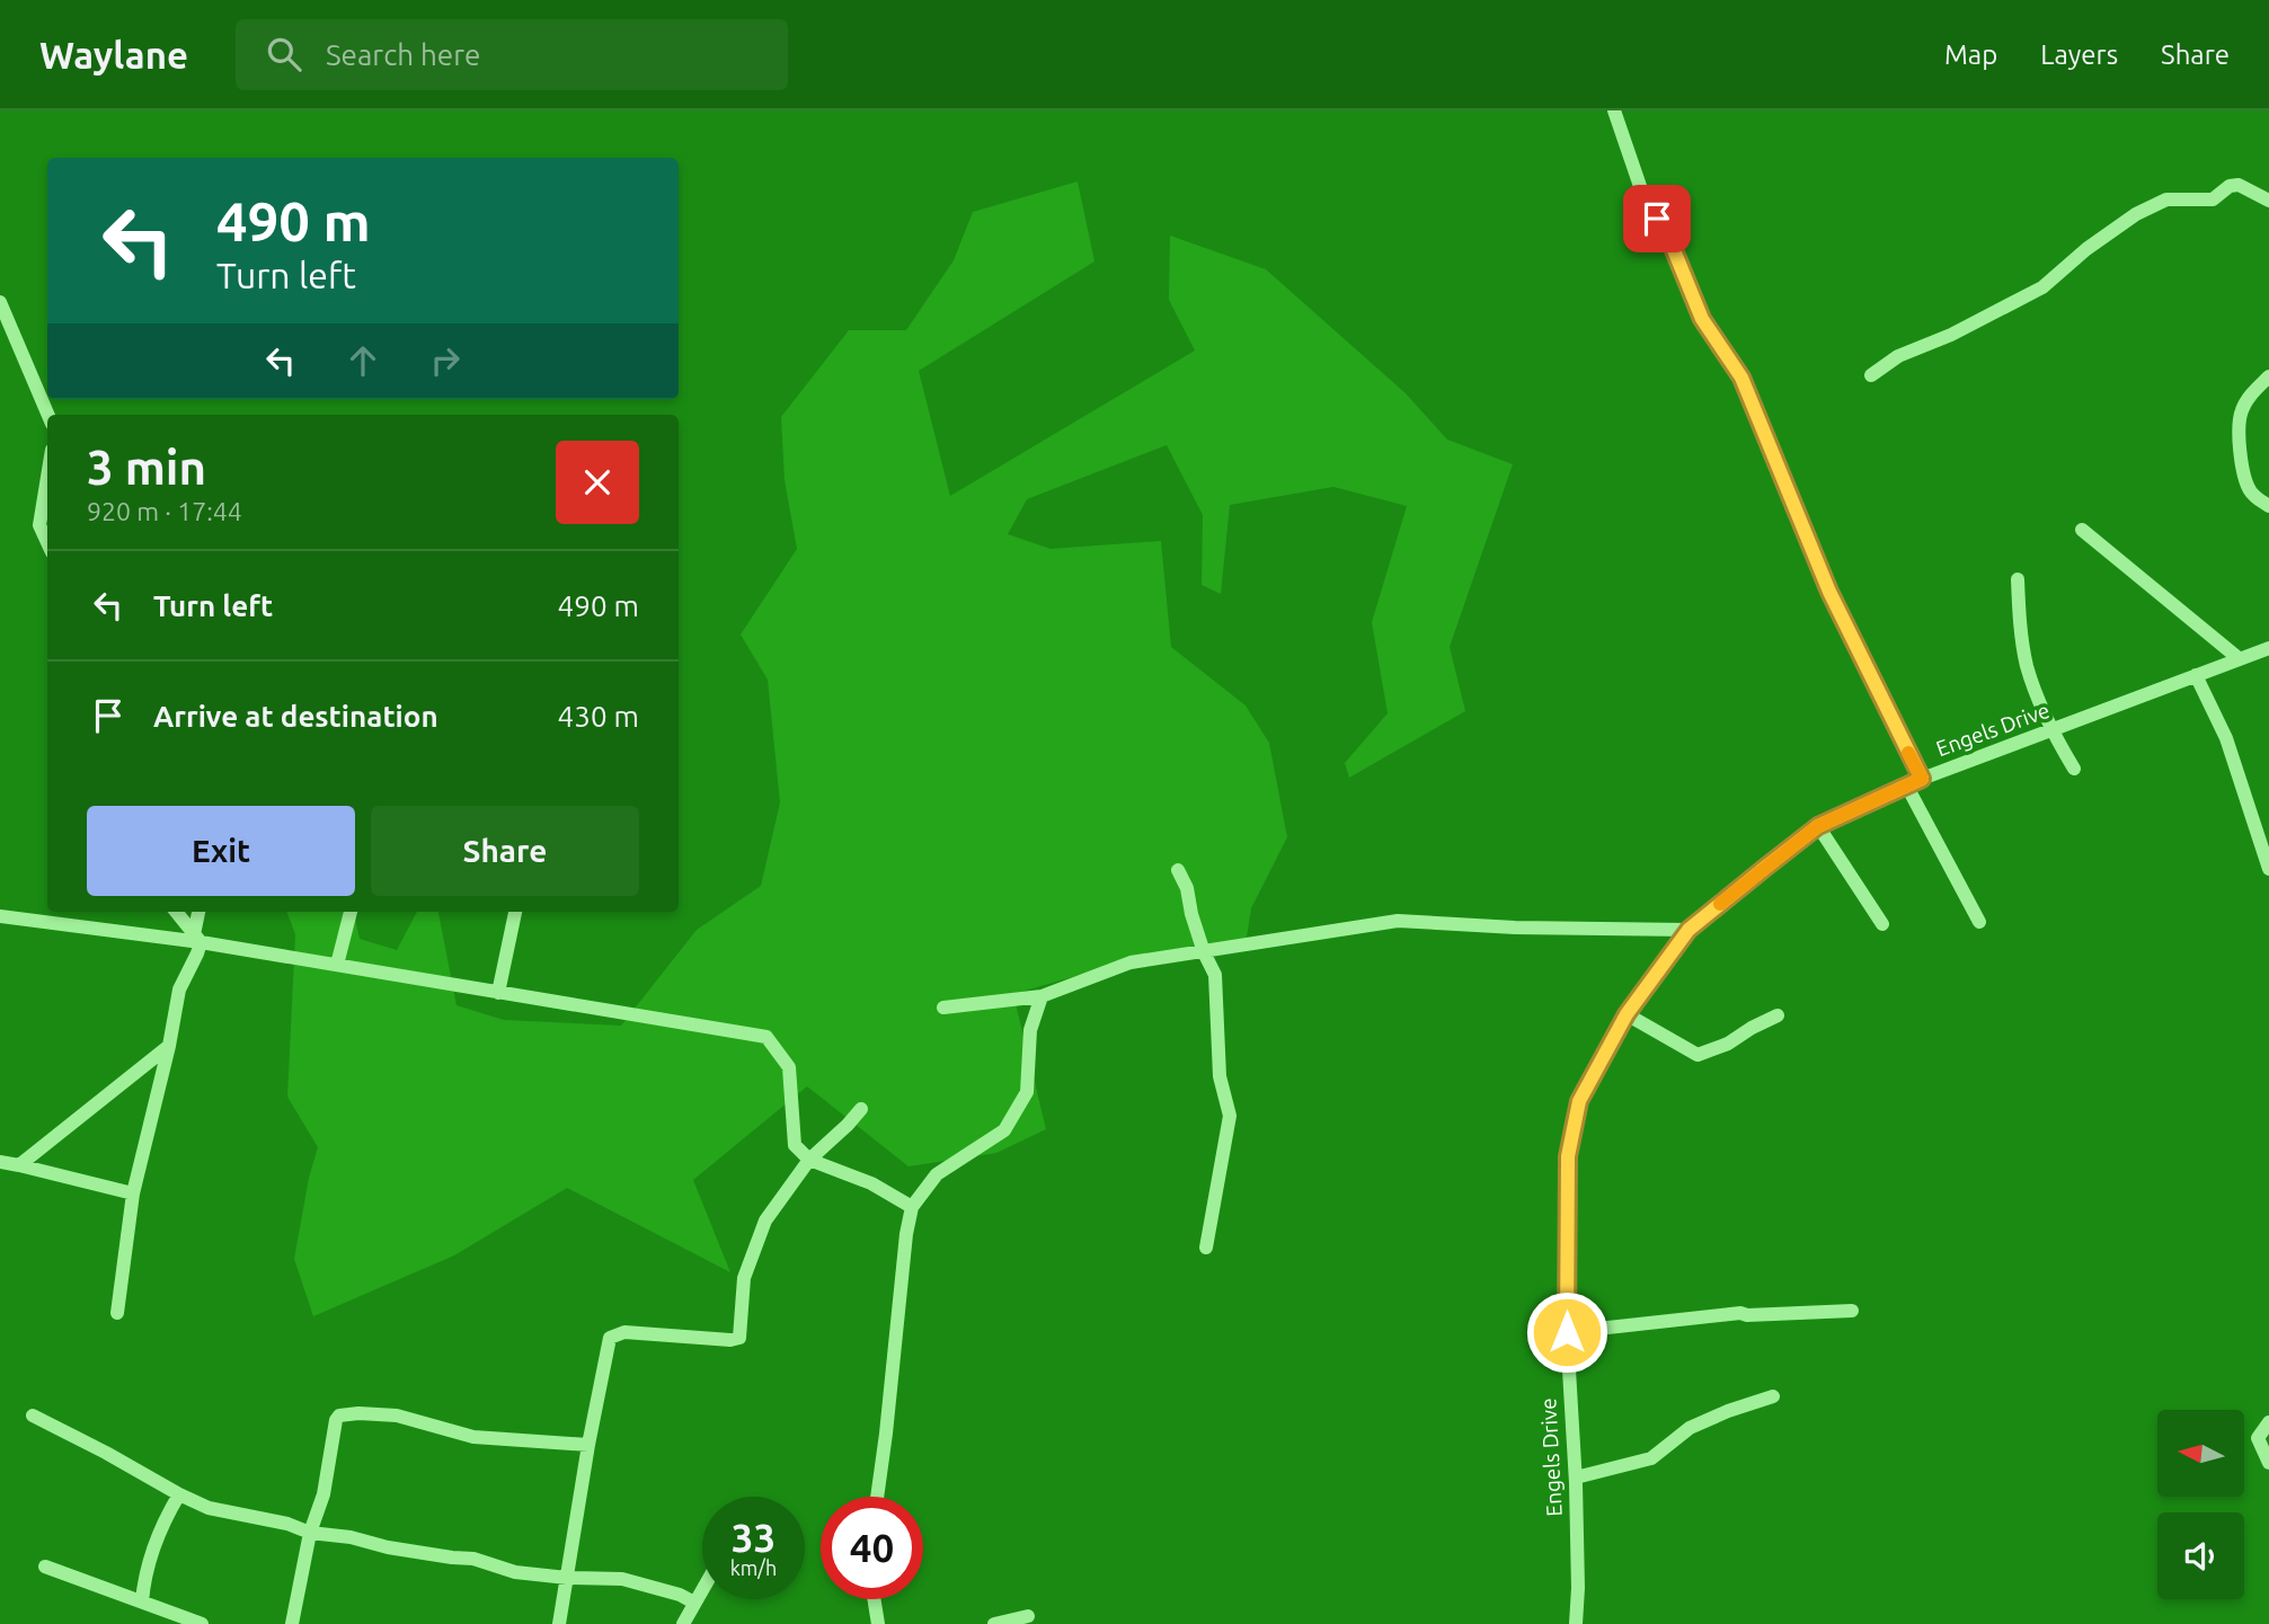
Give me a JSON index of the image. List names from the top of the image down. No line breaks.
{"streets":{"street":["Engels Drive"]},"north":"left","page":{"header":"Waylane","search":"Search here","nav":["Map","Layers","Share"],"turn":["490 m","Turn left"],"heading":["3 min","920 m · 17:44"],"list":[{"name":"Turn left","value":"490 m"},{"name":"Arrive at destination","value":"430 m"}],"buttons":["Exit","Share"],"speed":"33 km/h","limit":"40"}}
